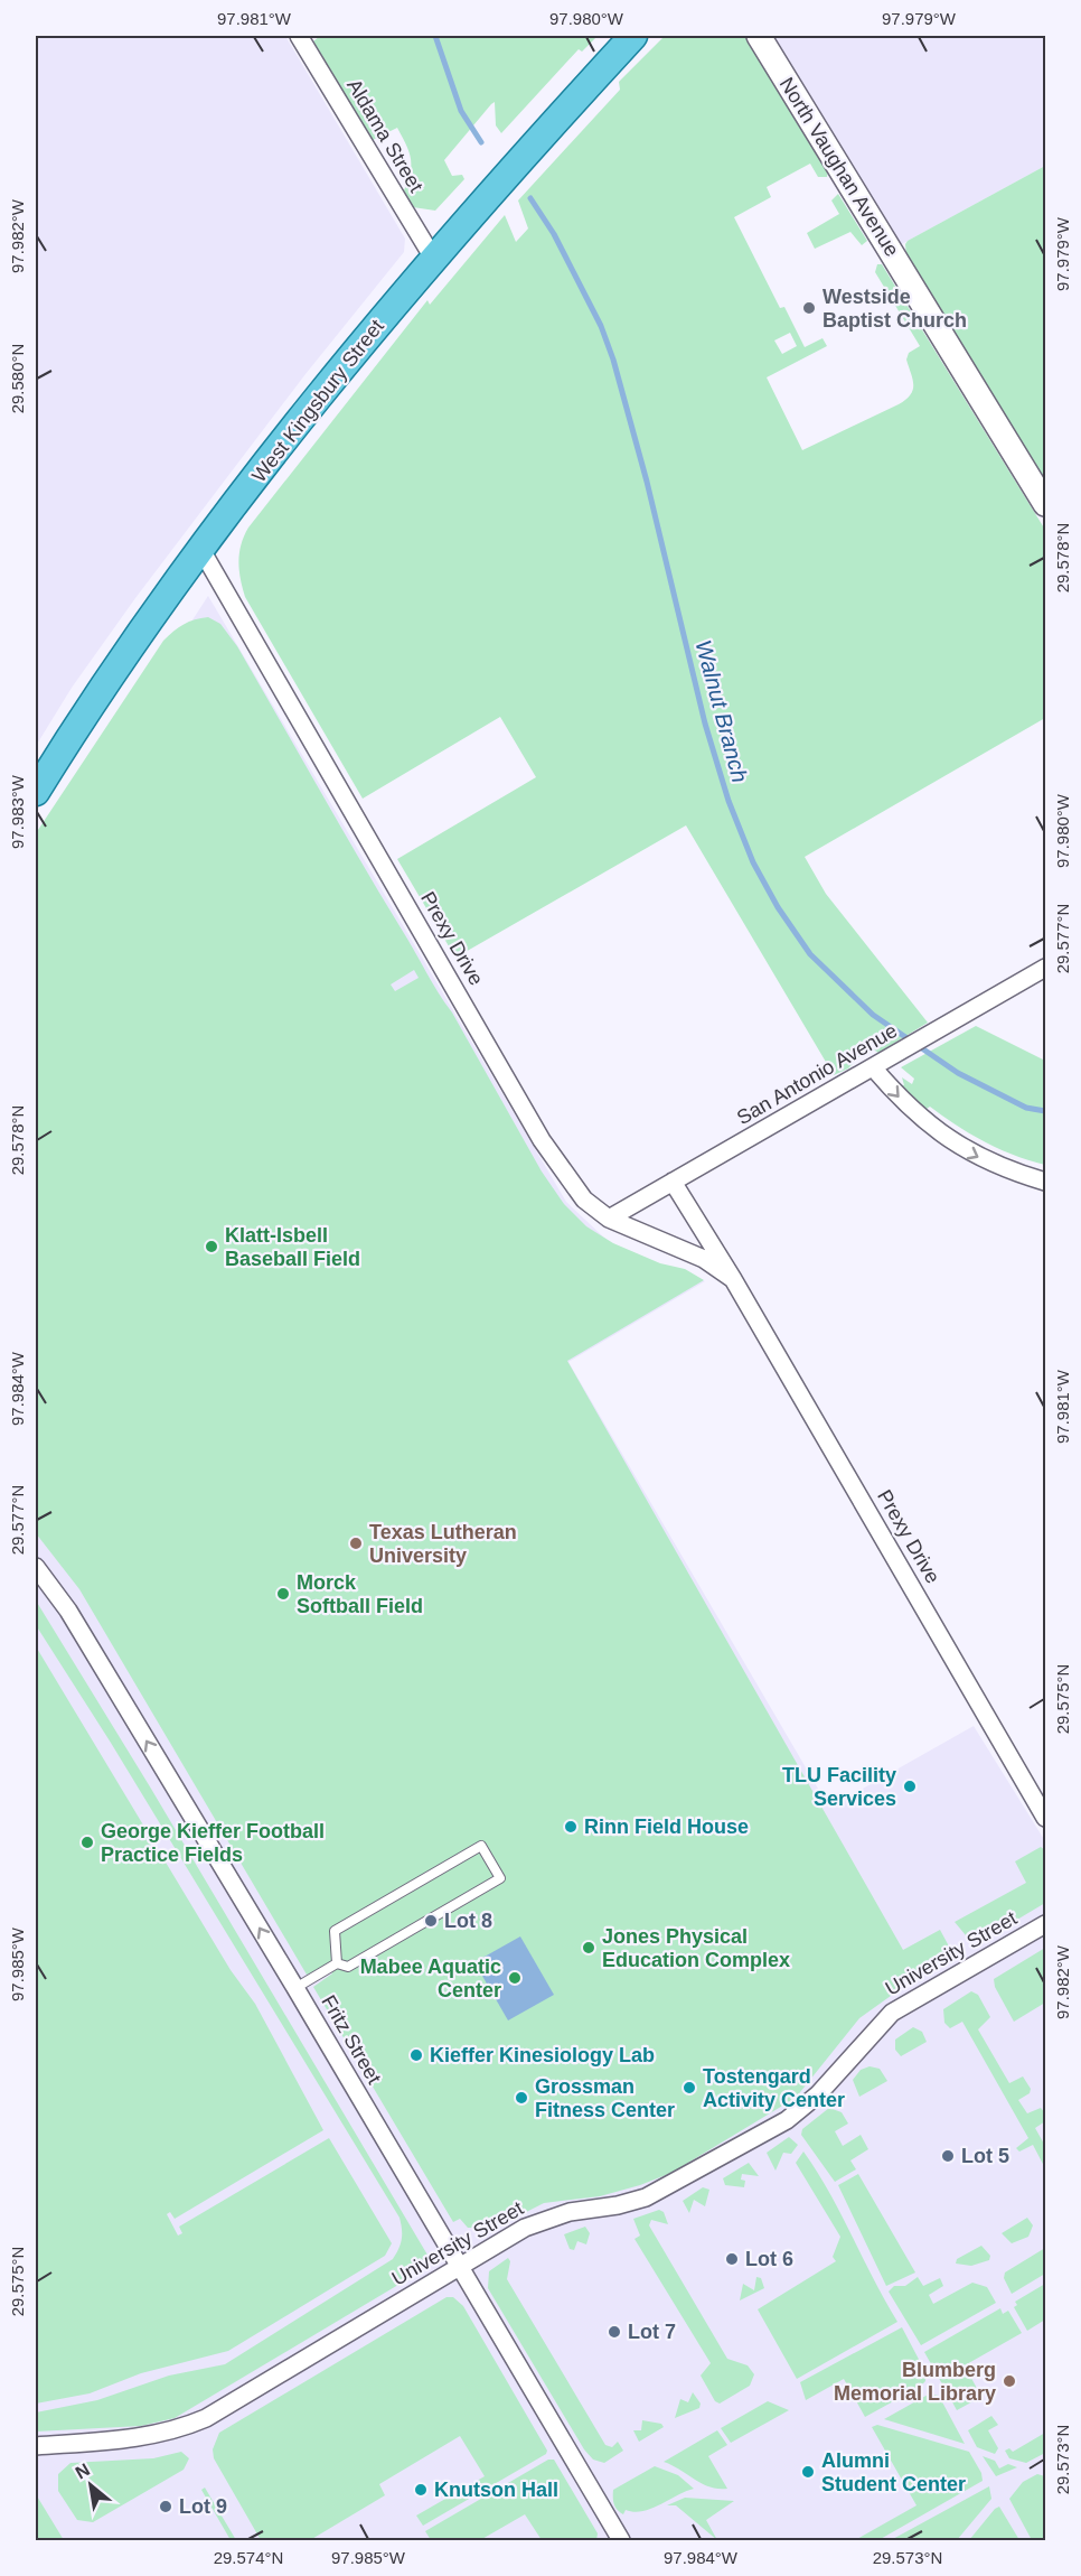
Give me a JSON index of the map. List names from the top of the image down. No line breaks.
{"streets":{"main road":["West Kingsbury Street"],"street":["Aldama Street","North Vaughan Avenue","Prexy Drive","San Antonio Avenue","University Street","Fritz Street"]},"crossings":[["Aldama Street","West Kingsbury Street"],["West Kingsbury Street","Prexy Drive"],["Prexy Drive","San Antonio Avenue"],["University Street","Fritz Street"]],"one_way":["Fritz Street"],"water":["Walnut Branch"],"places":["Westside Baptist Church","Klatt-Isbell Baseball Field","Texas Lutheran University","Morck Softball Field","TLU Facility Services","Rinn Field House","George Kieffer Football Practice Fields","Lot 8","Jones Physical Education Complex","Mabee Aquatic Center","Kieffer Kinesiology Lab","Tostengard Activity Center","Grossman Fitness Center","Lot 5","Lot 6","Lot 7","Blumberg Memorial Library","Alumni Student Center","Knutson Hall","Lot 9"],"north":"top left","coordinates":["97.981°W","97.980°W","97.979°W","97.982°W","29.580°N","29.578°N","97.983°W","29.577°N","97.984°W","29.575°N","97.985°W","29.573°N","29.574°N"]}
